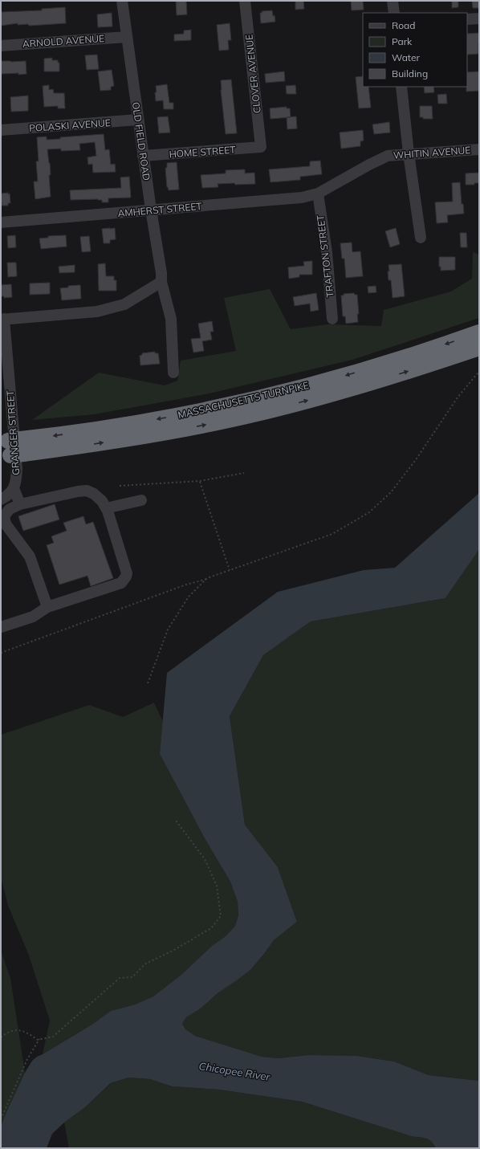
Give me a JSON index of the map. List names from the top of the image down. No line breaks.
{"streets":{"highway":["MASSACHUSETTS TURNPIKE"],"street":["ARNOLD AVENUE","CLOVER AVENUE","POLASKI AVENUE","OLD FIELD ROAD","HOME STREET","WHITIN AVENUE","AMHERST STREET","TRAFTON STREET","GRANGER STREET"]},"crossings":[["ARNOLD AVENUE","OLD FIELD ROAD"],["CLOVER AVENUE","HOME STREET"],["POLASKI AVENUE","OLD FIELD ROAD"],["OLD FIELD ROAD","HOME STREET"],["OLD FIELD ROAD","AMHERST STREET"],["WHITIN AVENUE","AMHERST STREET"],["WHITIN AVENUE","TRAFTON STREET"],["AMHERST STREET","TRAFTON STREET"]],"water":["Chicopee River"],"legend":["Road","Park","Water","Building"]}
